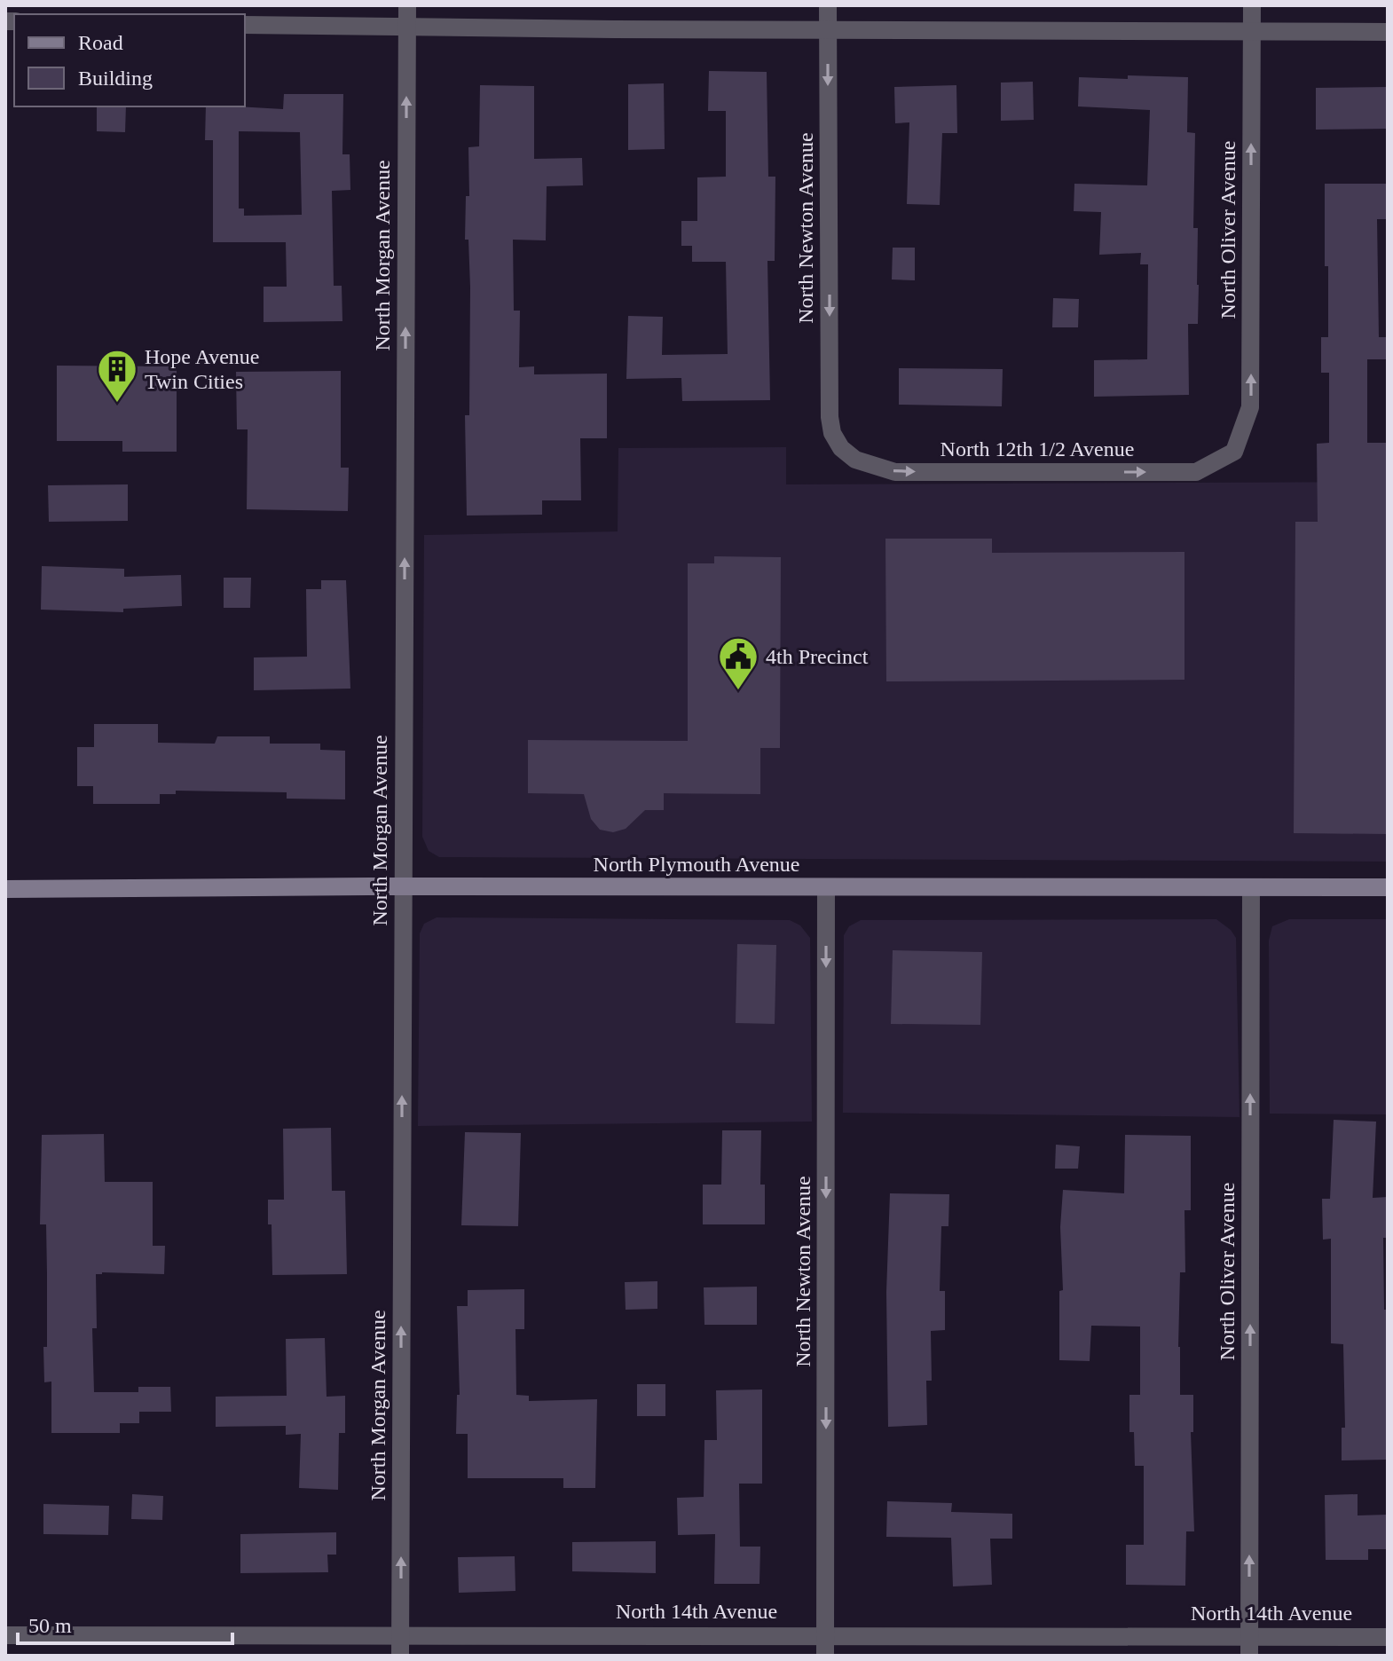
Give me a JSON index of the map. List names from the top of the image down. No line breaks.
{"streets":{"main road":["North Plymouth Avenue"],"street":["North Newton Avenue","North Oliver Avenue","North Morgan Avenue","North 12th 1/2 Avenue","North 14th Avenue"]},"crossings":[["North Newton Avenue","North 12th 1/2 Avenue"],["North Newton Avenue","North Plymouth Avenue"],["North Newton Avenue","North 14th Avenue"],["North Oliver Avenue","North 12th 1/2 Avenue"],["North Oliver Avenue","North Plymouth Avenue"],["North Oliver Avenue","North 14th Avenue"],["North Morgan Avenue","North Plymouth Avenue"],["North Morgan Avenue","North 14th Avenue"]],"one_way":["North Newton Avenue","North Oliver Avenue","North Morgan Avenue","North 12th 1/2 Avenue"],"places":{"building":["Hope Avenue Twin Cities"],"public building":["4th Precinct"]},"legend":["Road","Building"],"scale_bar":"50 m"}
